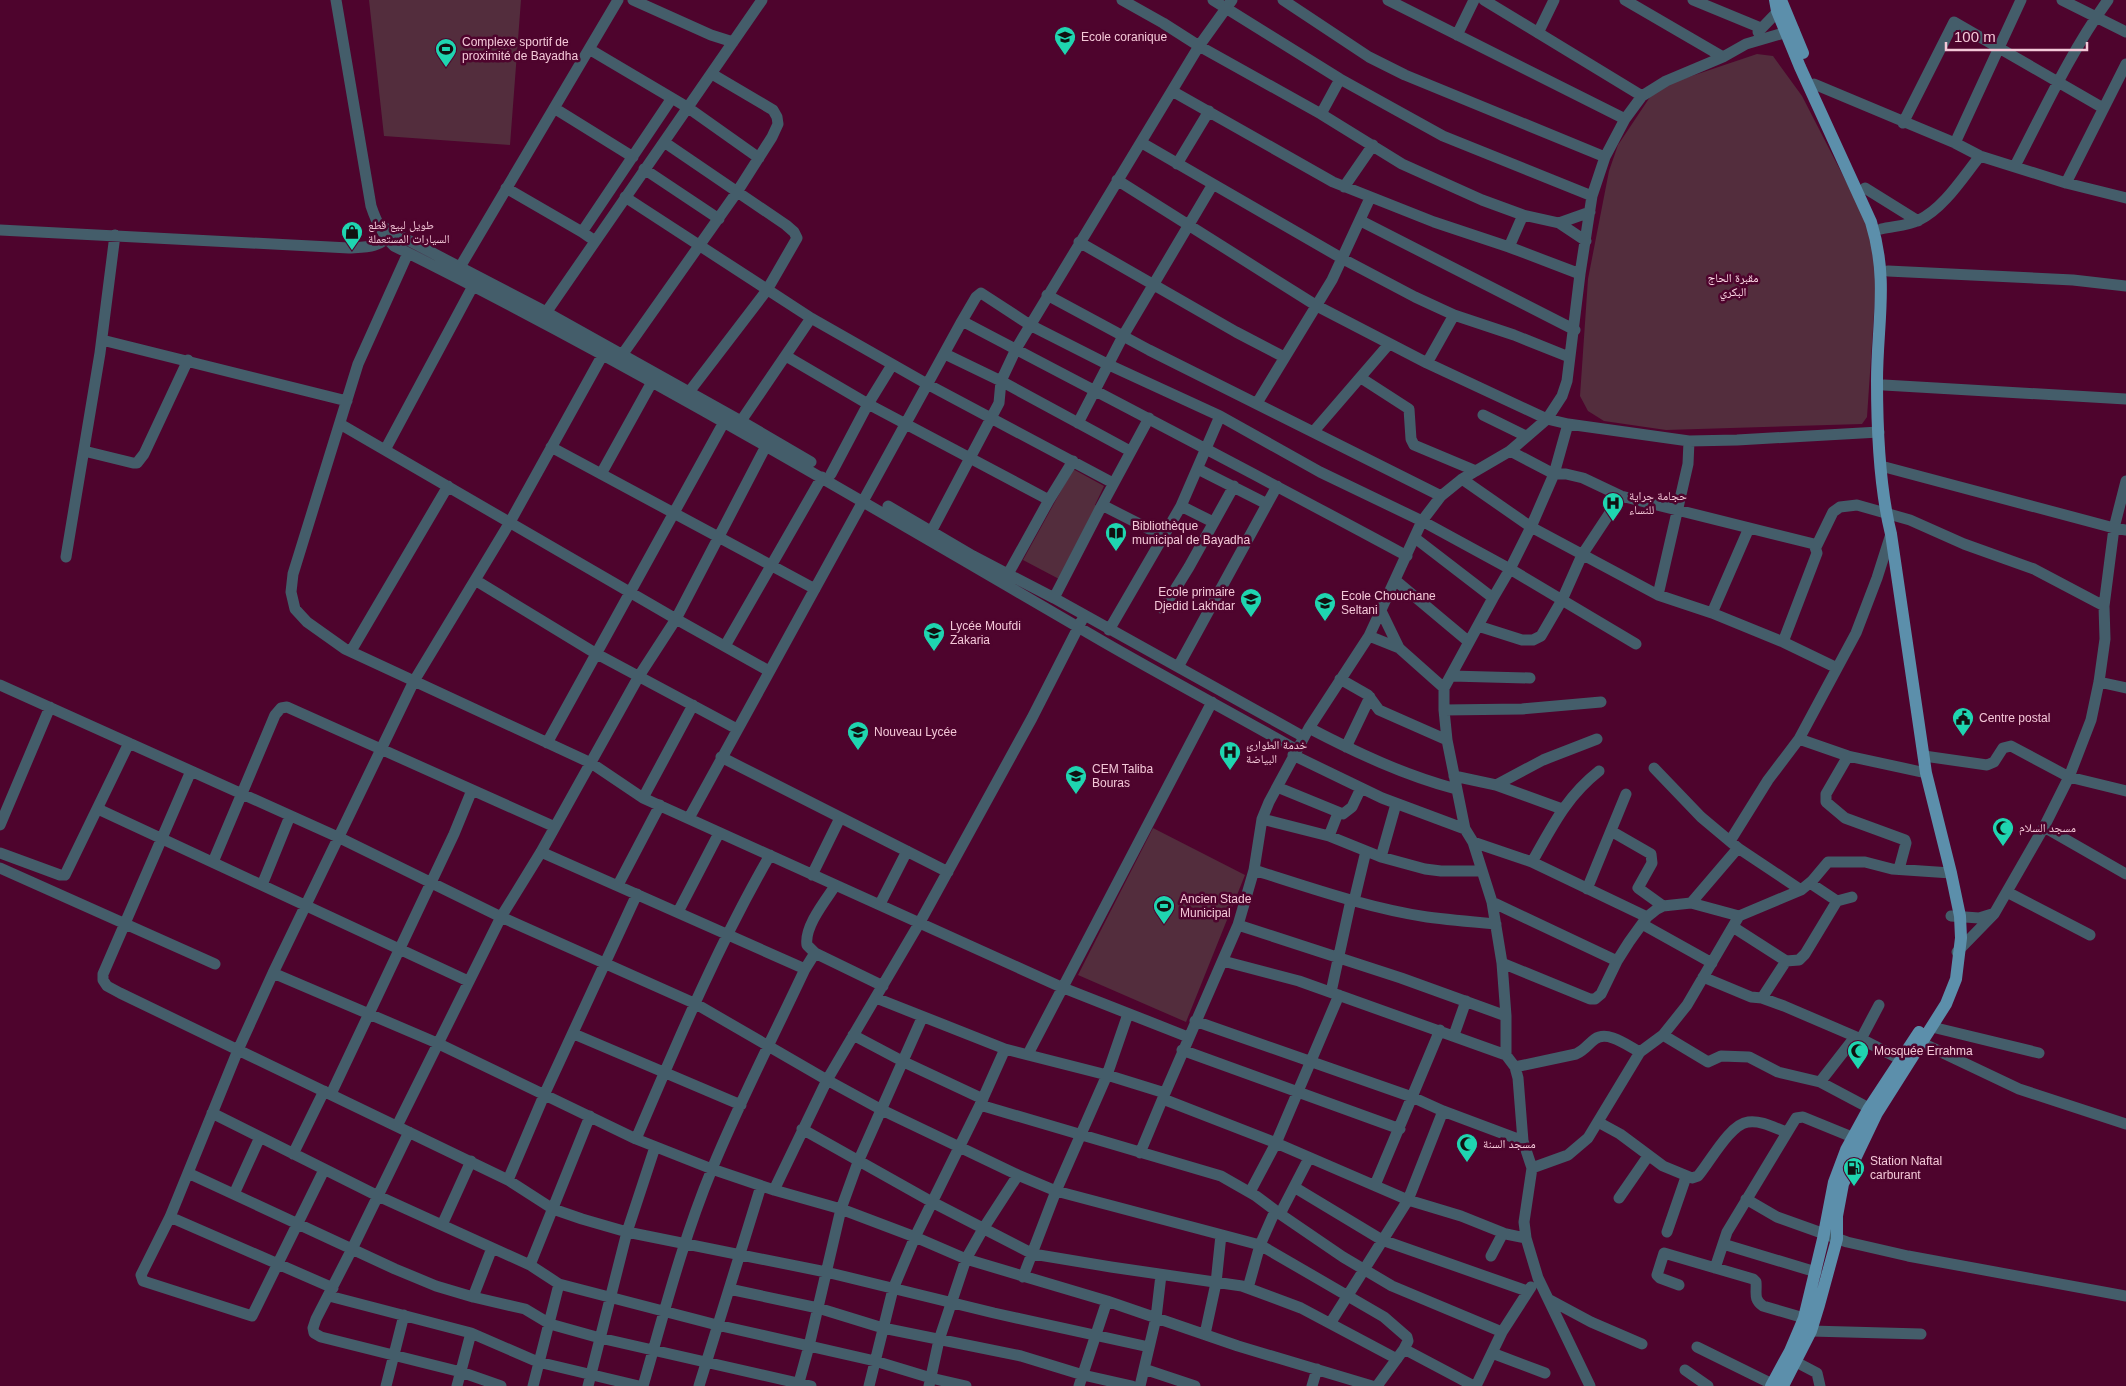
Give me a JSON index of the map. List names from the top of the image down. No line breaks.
{"parks":["مقبرة الحاج البكري"],"places":{"school or university":["Ecole coranique","Ecole primaire Djedid Lakhdar","Ecole Chouchane Seltani","Lycée Moufdi Zakaria","Nouveau Lycée","CEM Taliba Bouras"],"sports":["Complexe sportif de proximité de Bayadha","Ancien Stade Municipal"],"shop":["طويل لبيع قطع السيارات المستعملة"],"hospital":["حجامة جراية للنساء","خدمة الطوارئ البياضة"],"library":["Bibliothèque municipal de Bayadha"],"public building":["Centre postal"],"mosque":["مسجد السلام","Mosquée Errahma","مسجد السنة"],"fuel station":["Station Naftal carburant"]},"scale_bar":"100 m"}
